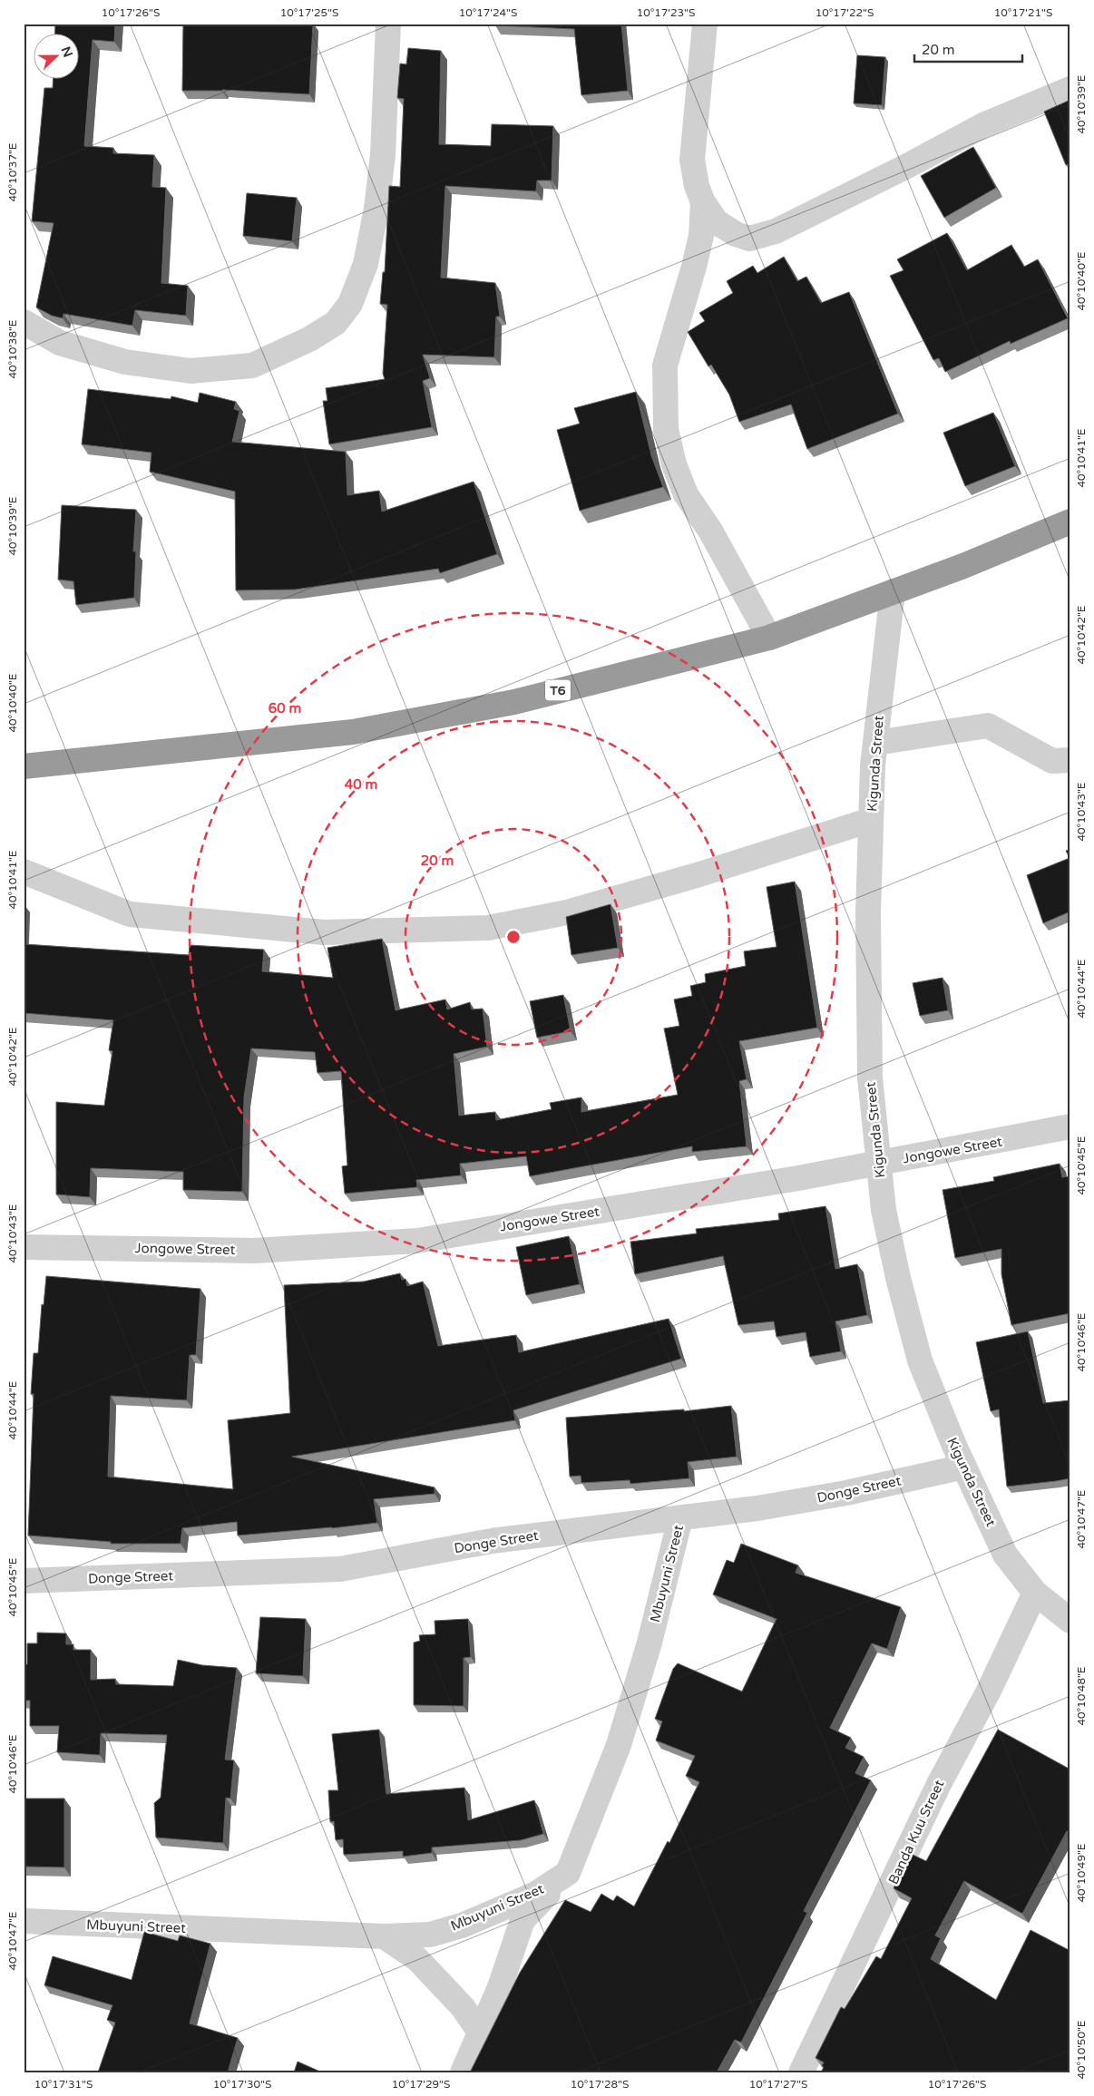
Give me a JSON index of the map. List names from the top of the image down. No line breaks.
{"streets":{"highway":["T6"],"street":["Kigunda Street","Jongowe Street","Donge Street","Mbuyuni Street","Banda Kuu Street"]},"crossings":[["T6","Kigunda Street"],["Kigunda Street","Jongowe Street"],["Kigunda Street","Donge Street"],["Kigunda Street","Banda Kuu Street"],["Donge Street","Mbuyuni Street"]],"scale_bar":"20 m","north":"right","coordinates":["10°17'26\"S","10°17'25\"S","10°17'24\"S","10°17'23\"S","10°17'22\"S","10°17'21\"S","40°10'39\"E","40°10'37\"E","40°10'40\"E","40°10'38\"E","40°10'41\"E","40°10'42\"E","40°10'43\"E","40°10'44\"E","40°10'45\"E","40°10'46\"E","40°10'47\"E","40°10'48\"E","40°10'49\"E","40°10'50\"E","10°17'31\"S","10°17'30\"S","10°17'29\"S","10°17'28\"S","10°17'27\"S"],"rings":["60 m","40 m","20 m"]}
